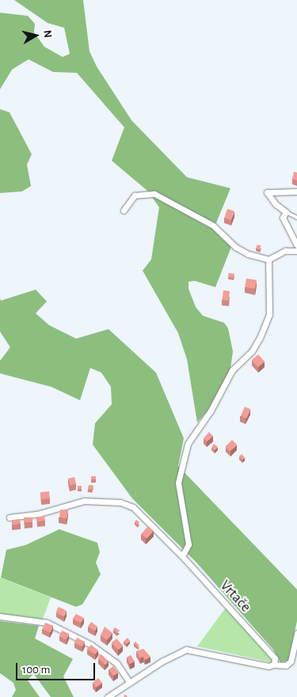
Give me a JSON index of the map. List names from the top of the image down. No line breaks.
{"streets":{"street":["Vrtače"]},"scale_bar":"100 m","north":"right"}
